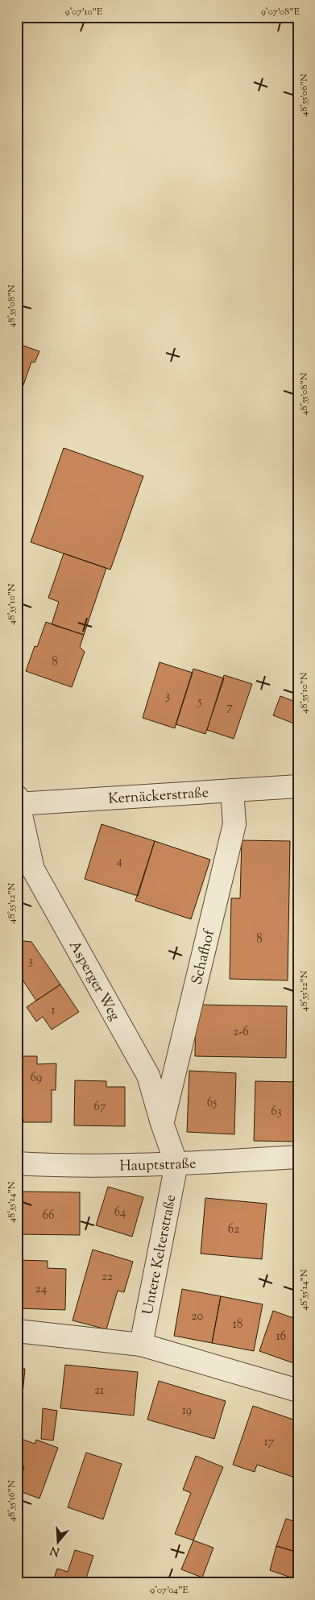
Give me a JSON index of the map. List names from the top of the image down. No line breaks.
{"streets":{"street":["Kernäckerstraße","Schafhof","Asperger Weg","Hauptstraße","Untere Kelterstraße"]},"crossings":[["Kernäckerstraße","Schafhof"],["Kernäckerstraße","Asperger Weg"],["Schafhof","Asperger Weg"],["Asperger Weg","Hauptstraße"],["Asperger Weg","Untere Kelterstraße"],["Hauptstraße","Untere Kelterstraße"]],"house_numbers":["8","3","5","7","4","8","3","1","2-6","69","65","67","63","64","66","62","22","24","20","18","16","21","19","17"],"north":"bottom","coordinates":["9°07'10\"E","9°07'08\"E","48°55'06\"N","48°55'08\"N","48°55'10\"N","48°55'12\"N","48°55'14\"N","48°55'16\"N","9°07'04\"E"]}
